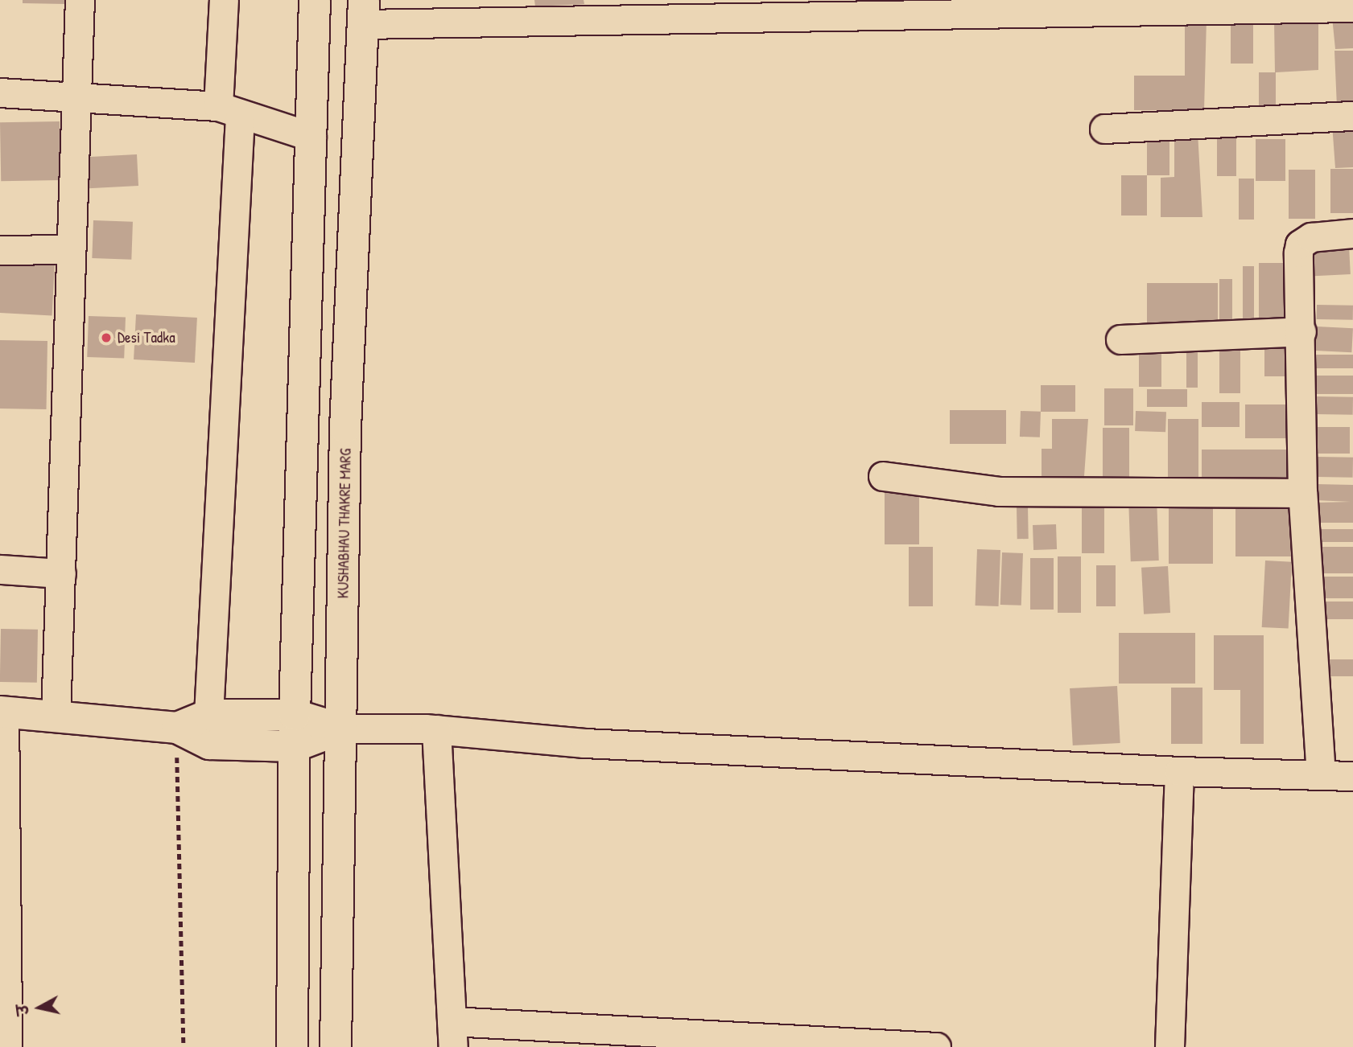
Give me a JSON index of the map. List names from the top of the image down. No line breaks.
{"streets":{"main road":["KUSHABHAU THAKRE MARG"]},"places":["Desi Tadka"],"north":"left"}
